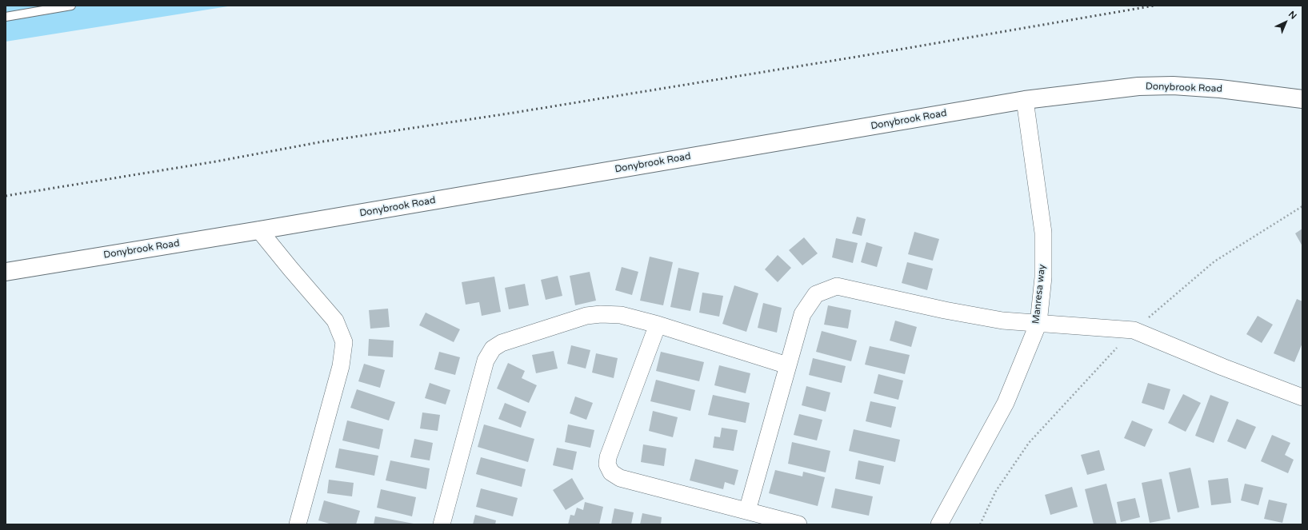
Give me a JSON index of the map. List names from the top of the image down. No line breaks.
{"streets":{"street":["Donybrook Road","Manresa way"]},"crossings":[["Donybrook Road","Manresa way"]],"north":"top right"}
